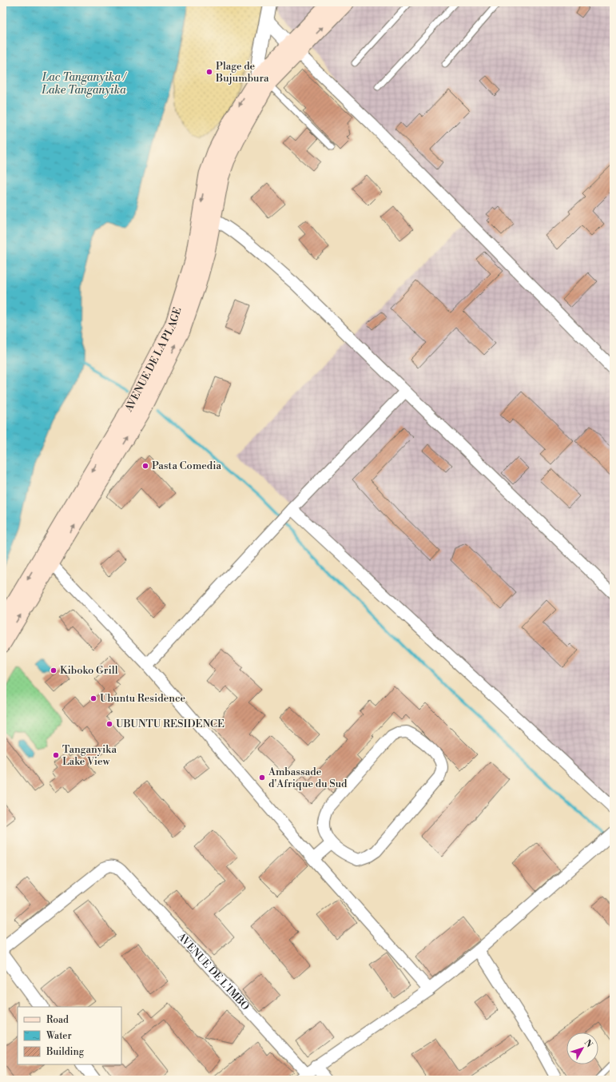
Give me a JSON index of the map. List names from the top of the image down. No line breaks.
{"streets":{"main road":["AVENUE DE LA PLAGE"],"street":["AVENUE DE L'IMBO"]},"water":["Lac Tanganyika / Lake Tanganyika"],"places":["Plage de Bujumbura","Pasta Comedia","Kiboko Grill","Ubuntu Residence","UBUNTU RESIDENCE","Tanganyika Lake View","Ambassade d'Afrique du Sud"],"legend":["Road","Water","Building"],"north":"top right"}
